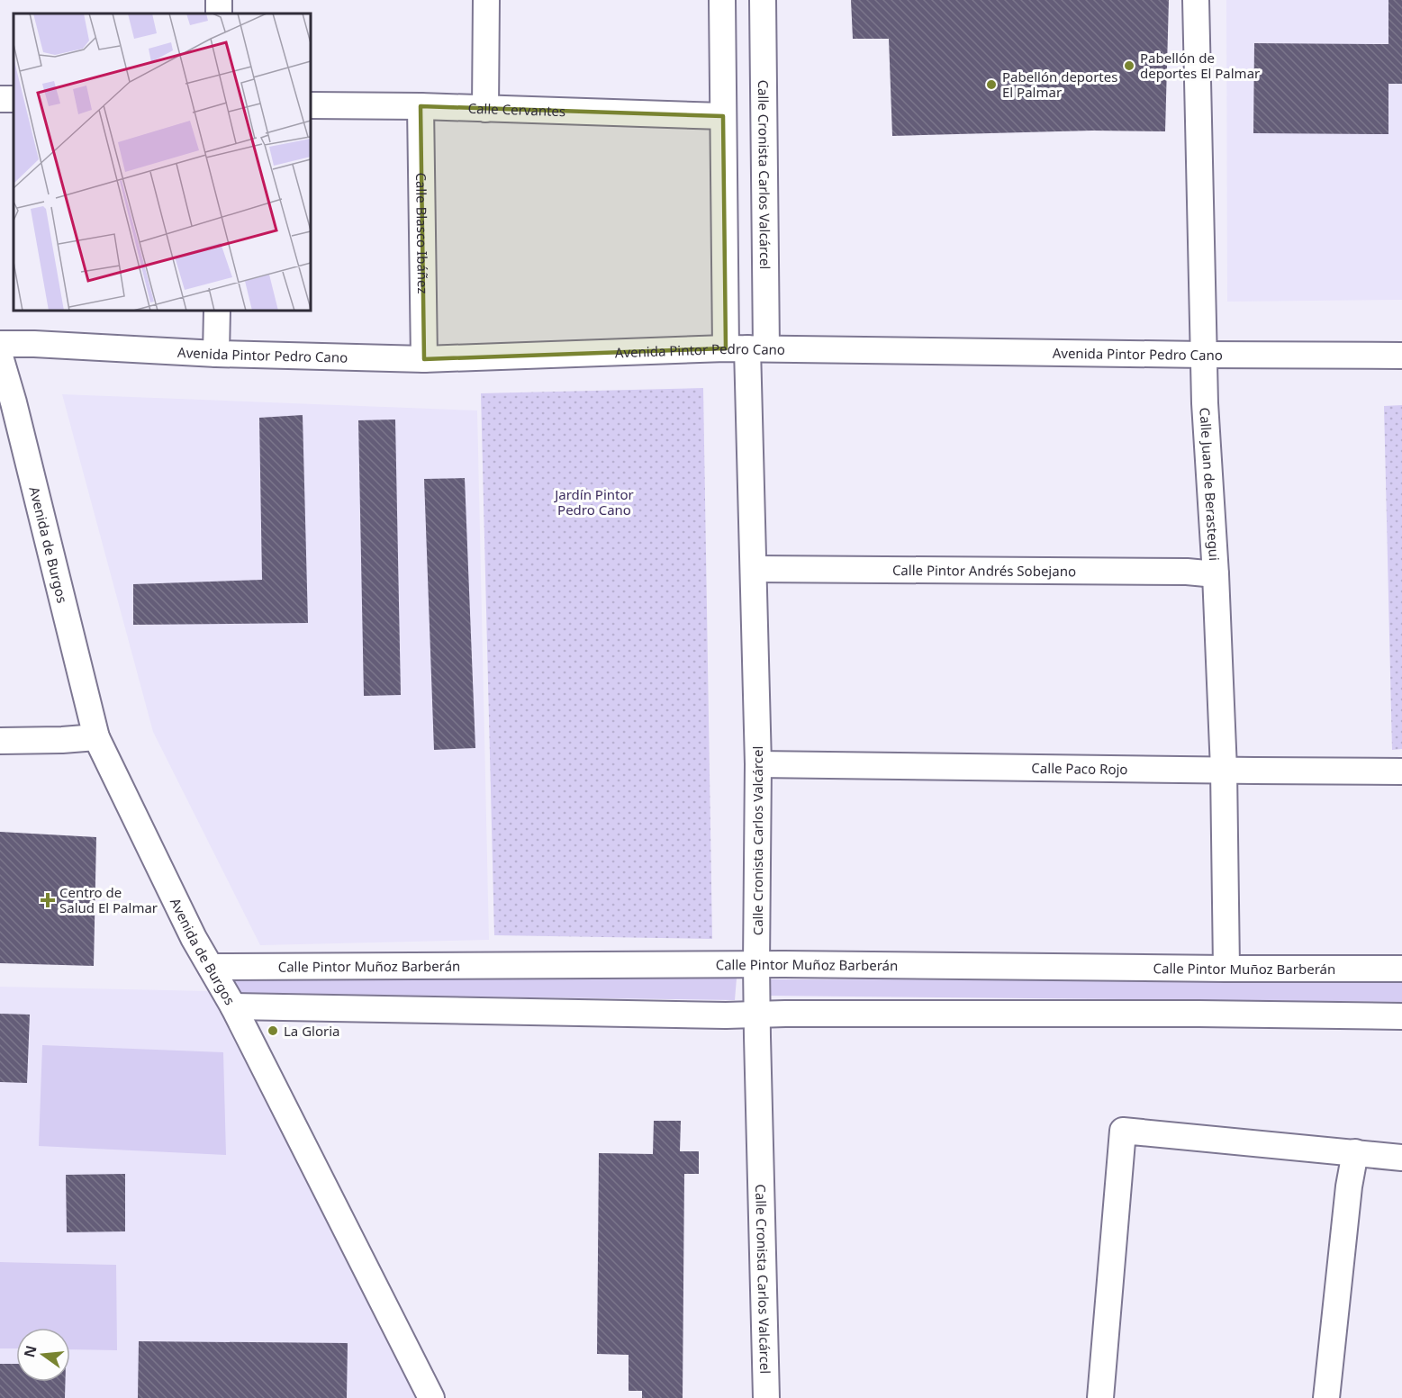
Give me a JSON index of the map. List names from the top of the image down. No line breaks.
{"streets":{"street":["Calle Cervantes","Calle Cronista Carlos Valcárcel","Calle Blasco Ibáñez","Avenida Pintor Pedro Cano","Calle Juan de Berastegui","Avenida de Burgos","Calle Pintor Andrés Sobejano","Calle Paco Rojo","Calle Pintor Muñoz Barberán"]},"crossings":[["Calle Cervantes","Calle Cronista Carlos Valcárcel"],["Calle Cervantes","Calle Blasco Ibáñez"],["Calle Cronista Carlos Valcárcel","Avenida Pintor Pedro Cano"],["Calle Cronista Carlos Valcárcel","Calle Pintor Andrés Sobejano"],["Calle Cronista Carlos Valcárcel","Calle Paco Rojo"],["Calle Cronista Carlos Valcárcel","Calle Pintor Muñoz Barberán"],["Calle Blasco Ibáñez","Avenida Pintor Pedro Cano"],["Avenida Pintor Pedro Cano","Calle Juan de Berastegui"],["Calle Juan de Berastegui","Calle Pintor Andrés Sobejano"],["Calle Juan de Berastegui","Calle Paco Rojo"],["Calle Juan de Berastegui","Calle Pintor Muñoz Barberán"],["Avenida de Burgos","Calle Pintor Muñoz Barberán"]],"parks":["Jardín Pintor Pedro Cano"],"places":{"other":["Pabellón de deportes El Palmar","Pabellón deportes El Palmar","La Gloria"],"health":["Centro de Salud El Palmar"]},"north":"left"}
